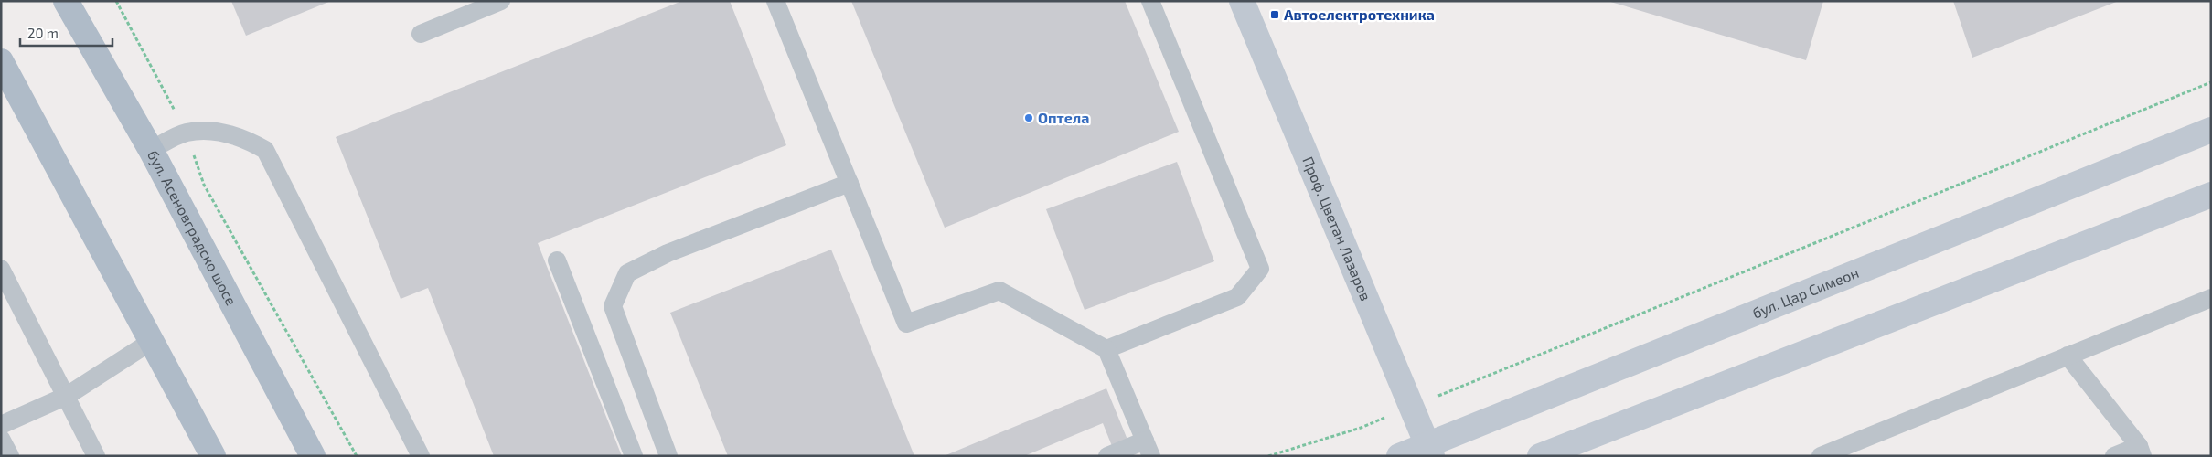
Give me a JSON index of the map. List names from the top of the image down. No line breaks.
{"streets":{"main road":["бул. Асеновградско шосе","Проф. Цветан Лазаров","бул. Цар Симеон"]},"crossings":[["Проф. Цветан Лазаров","бул. Цар Симеон"]],"places":{"transit":["Автоелектротехника"],"other":["Оптела"]},"scale_bar":"20 m"}
